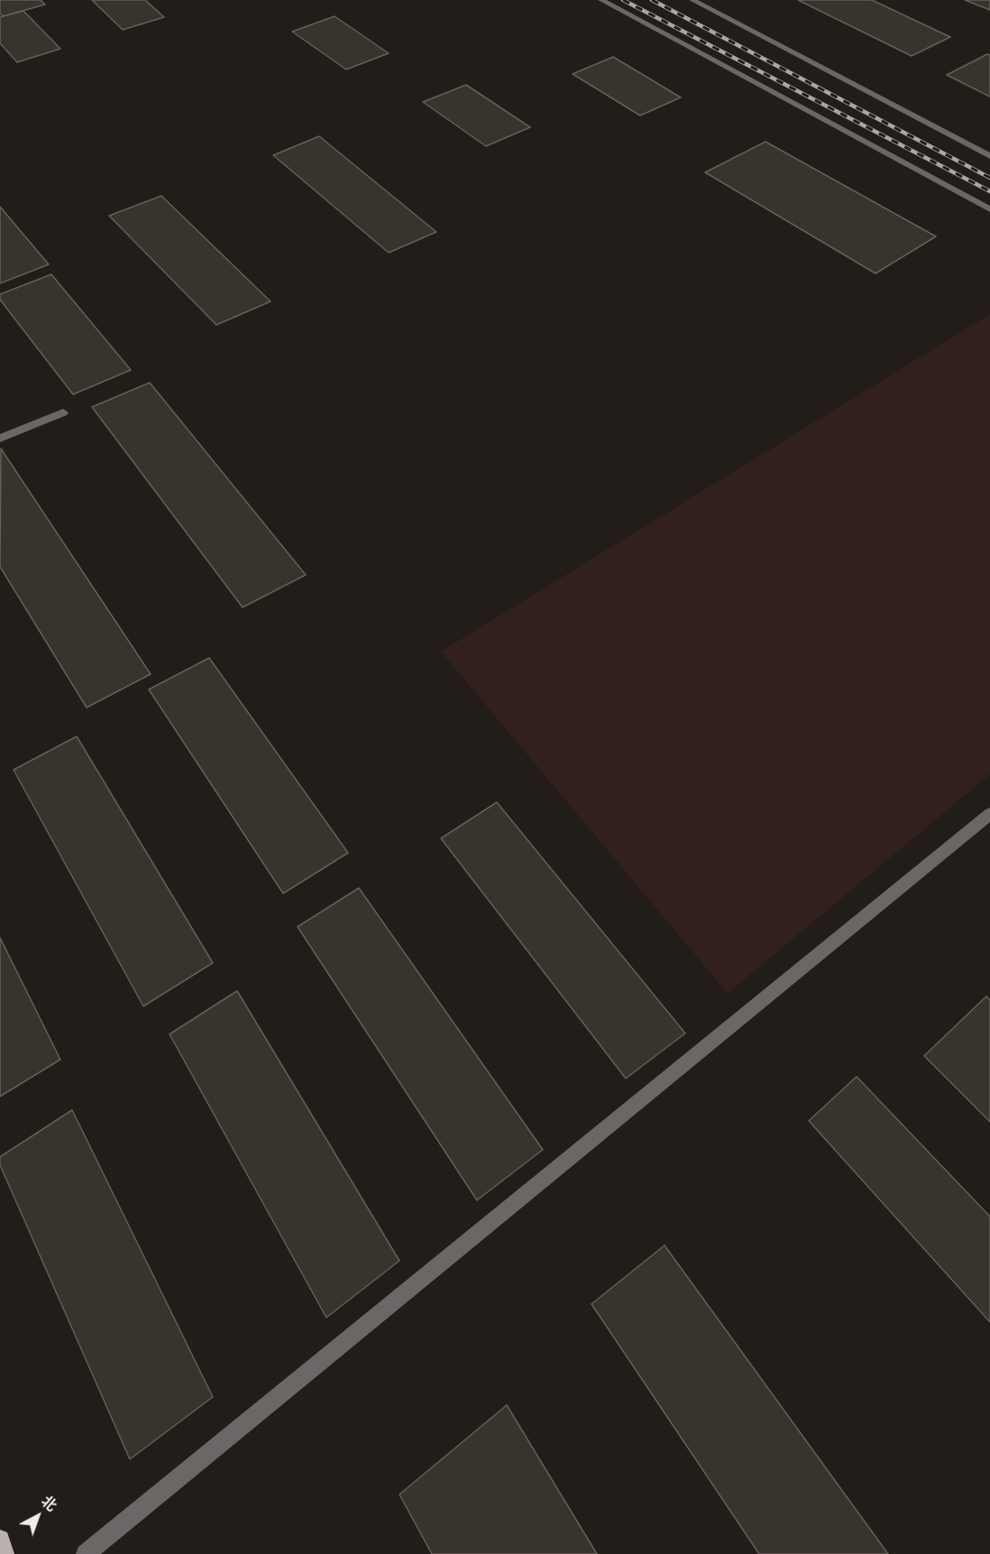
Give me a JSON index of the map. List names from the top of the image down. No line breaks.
{"north":"top right"}
